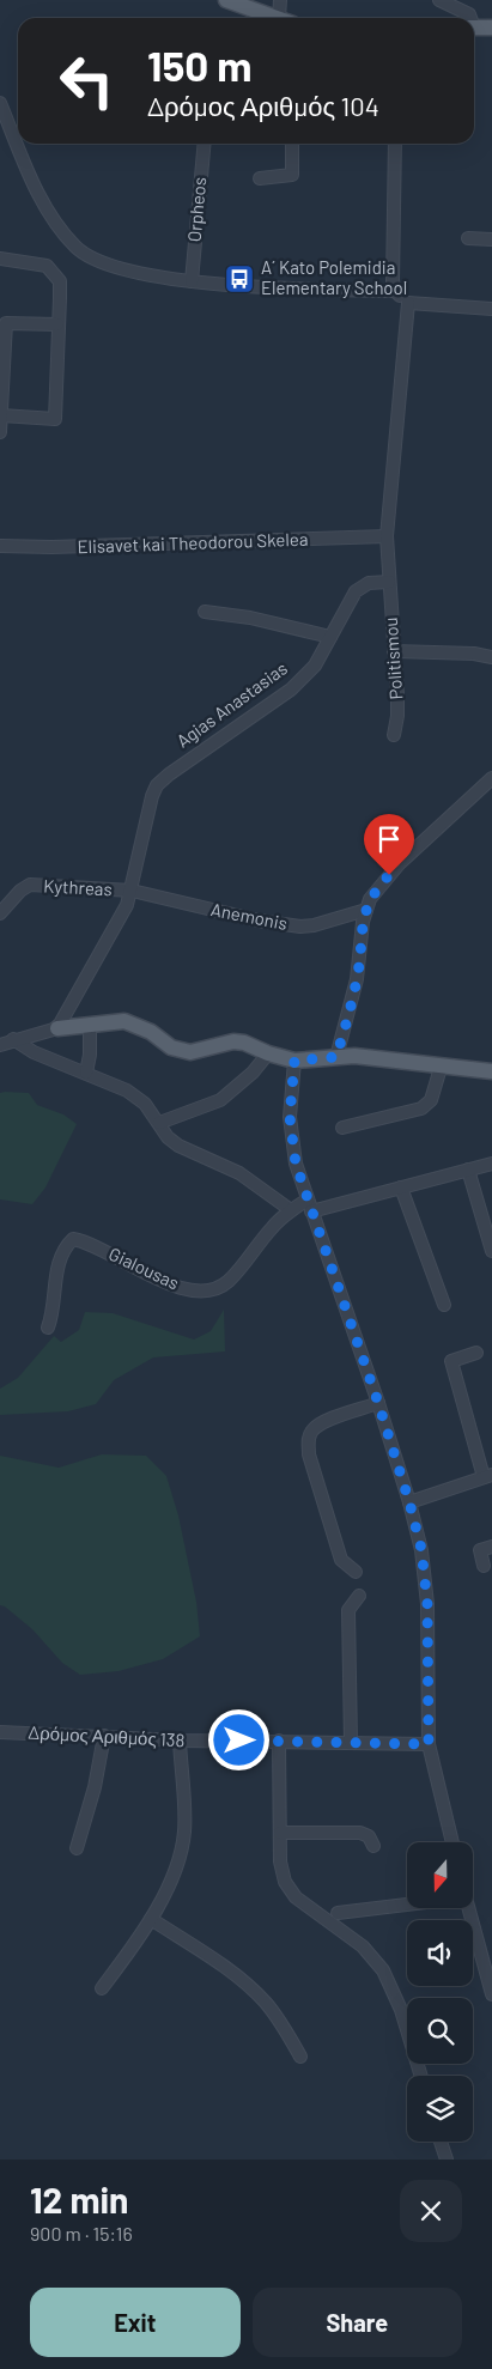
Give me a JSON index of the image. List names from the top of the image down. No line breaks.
{"streets":{"street":["Orpheos","Elisavet kai Theodorou Skelea","Politismou","Agias Anastasias","Kythreas","Anemonis","Gialousas","Δρόμος Αριθμός 138"]},"crossings":[["Politismou","Agias Anastasias"],["Agias Anastasias","Kythreas"],["Agias Anastasias","Anemonis"],["Kythreas","Anemonis"]],"places":{"bus stop":["A´ Kato Polemidia Elementary School"]},"north":"bottom","page":{"turn":["150 m","Δρόμος Αριθμός 104"],"heading":["12 min","900 m · 15:16"],"buttons":["Exit","Share"]}}
